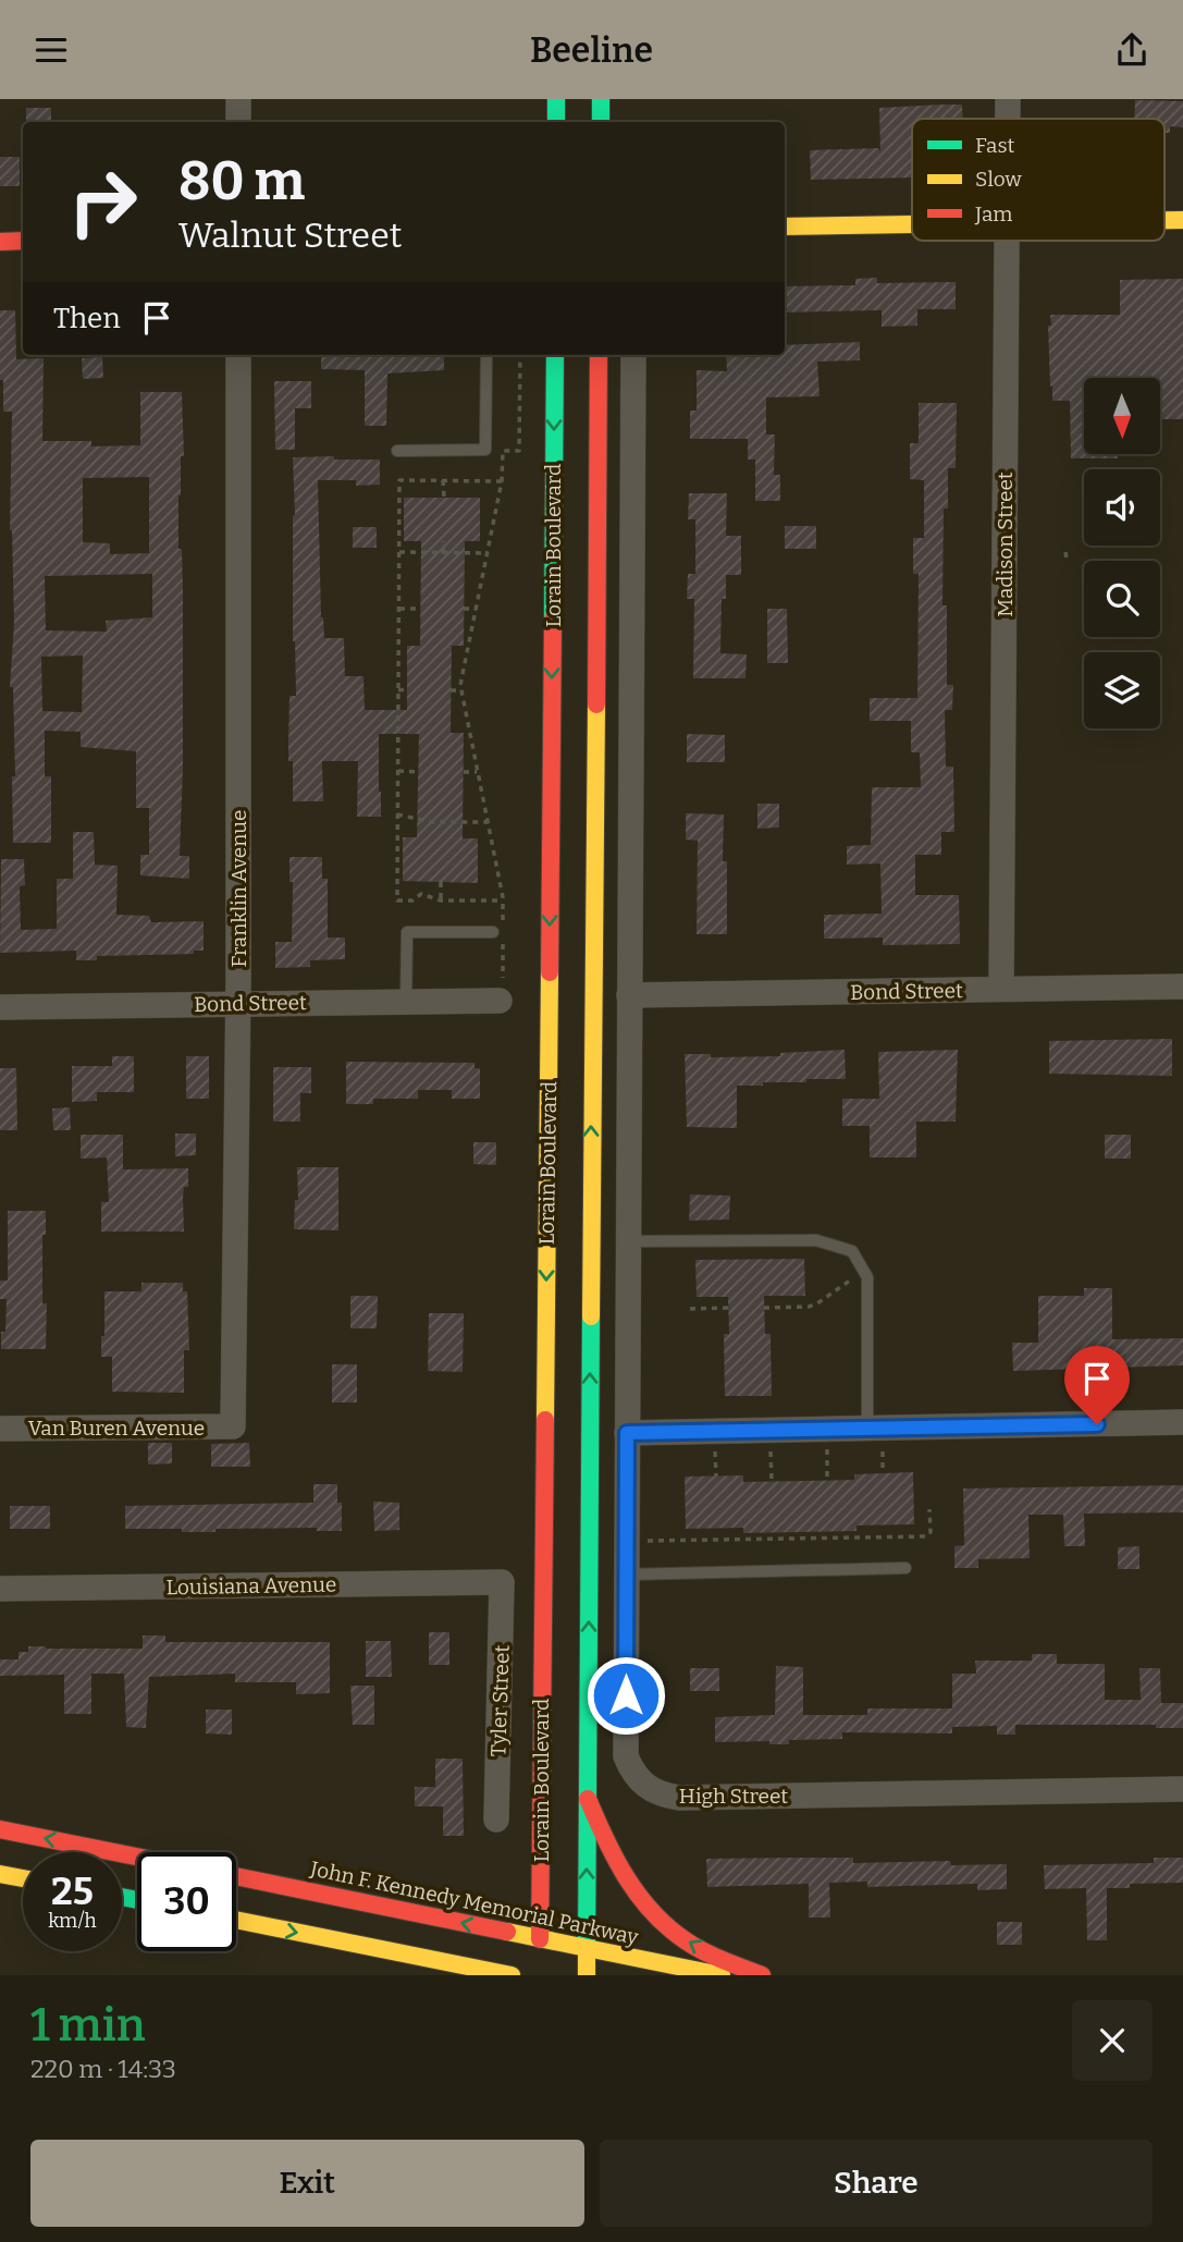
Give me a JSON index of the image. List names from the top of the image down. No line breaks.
{"streets":{"main road":["Lorain Boulevard","John F. Kennedy Memorial Parkway"],"street":["Madison Street","Franklin Avenue","Bond Street","Van Buren Avenue","Louisiana Avenue","Tyler Street","High Street"]},"crossings":[["Madison Street","Bond Street"],["Lorain Boulevard","John F. Kennedy Memorial Parkway"],["Franklin Avenue","Bond Street"],["Franklin Avenue","Van Buren Avenue"],["Louisiana Avenue","Tyler Street"]],"legend":["Fast","Slow","Jam"],"north":"bottom","page":{"header":"Beeline","turn":["80 m","Walnut Street"],"then":"Then","speed":"25 km/h","limit":"30","heading":["1 min","220 m · 14:33"],"buttons":["Exit","Share"]}}
